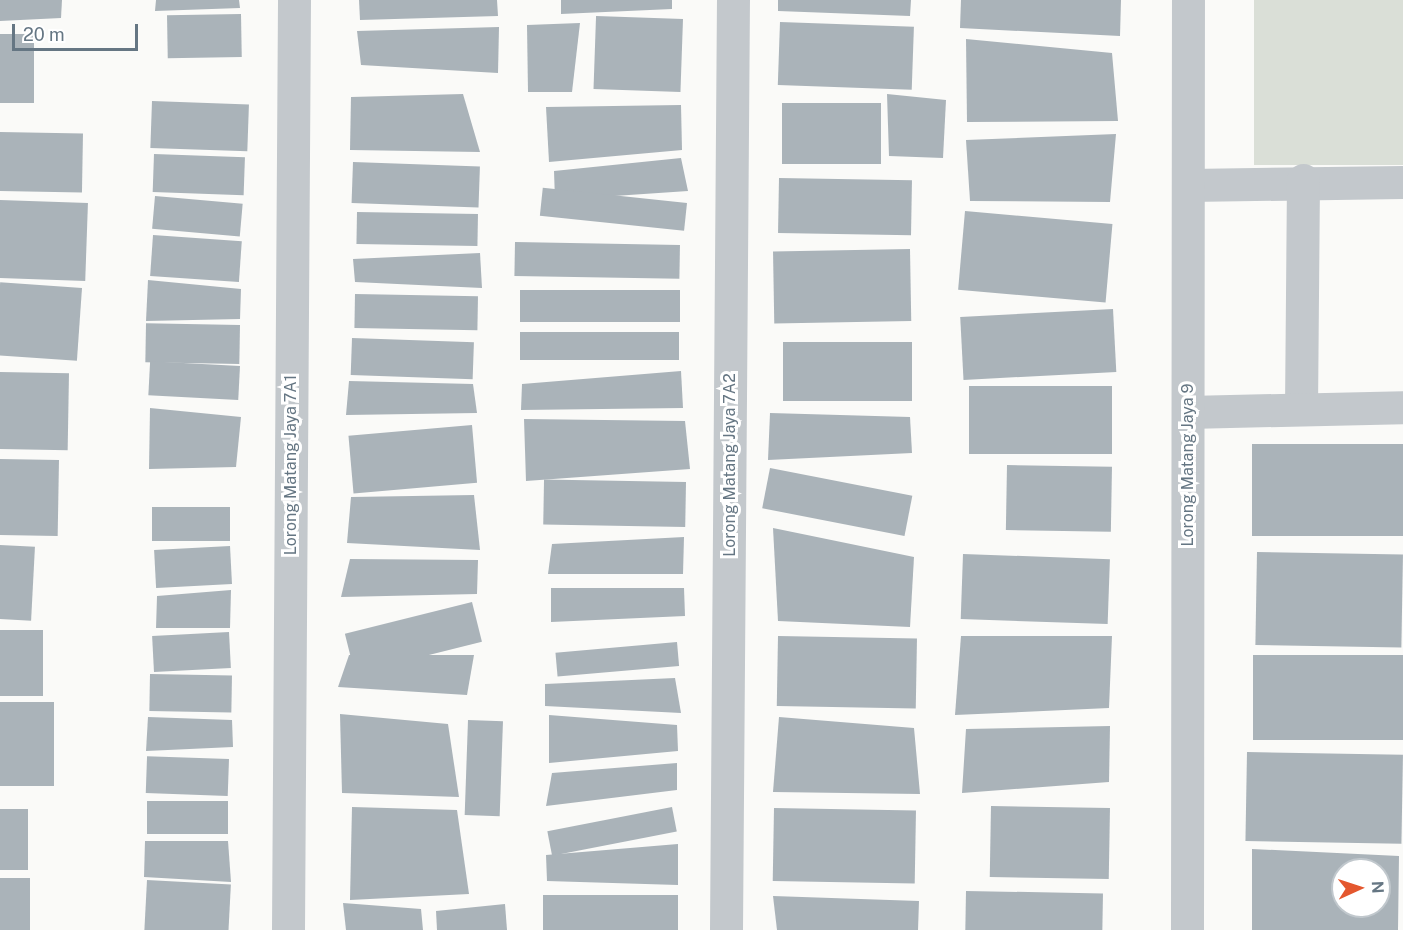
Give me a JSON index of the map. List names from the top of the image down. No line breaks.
{"streets":{"street":["Lorong Matang Jaya 7A1","Lorong Matang Jaya 7A2","Lorong Matang Jaya 9"]},"scale_bar":"20 m","north":"right"}
